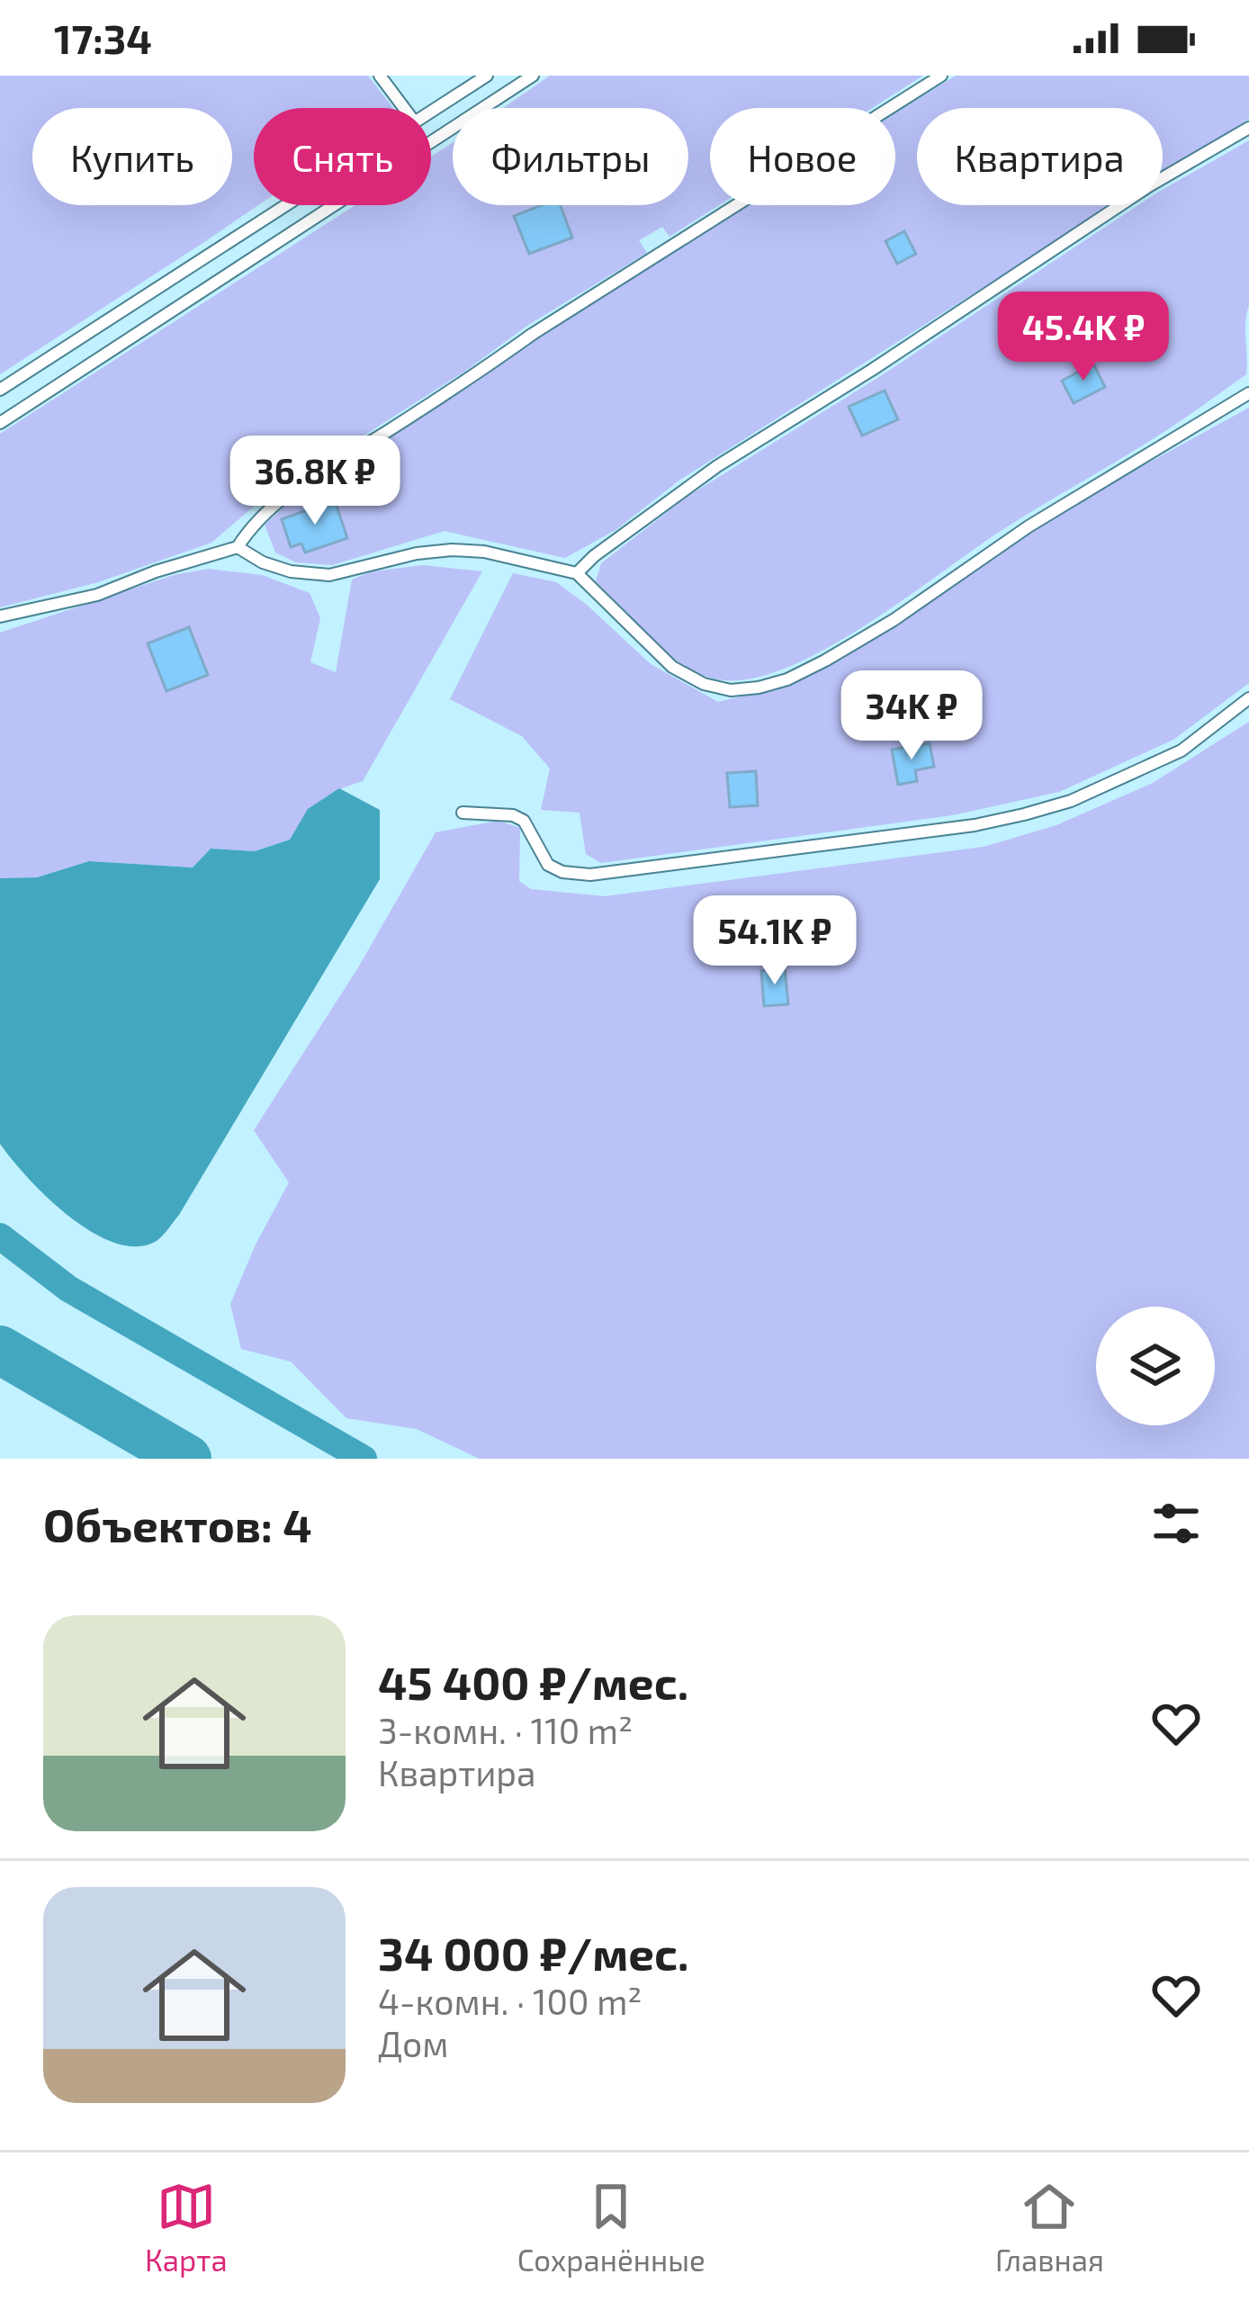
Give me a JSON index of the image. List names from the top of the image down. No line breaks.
{"page":{"status":"17:34","chip":["Купить","Снять","Фильтры","Новое","Квартира"],"price":["45.4K ₽","36.8K ₽","34K ₽","54.1K ₽"],"heading":"Объектов: 4","list":[{"name":"45 400 ₽/мес.","note":"3-комн. · 110 m² · Квартира"},{"name":"34 000 ₽/мес.","note":"4-комн. · 100 m² · Дом"}],"tabs":["Карта","Сохранённые","Главная"]}}
